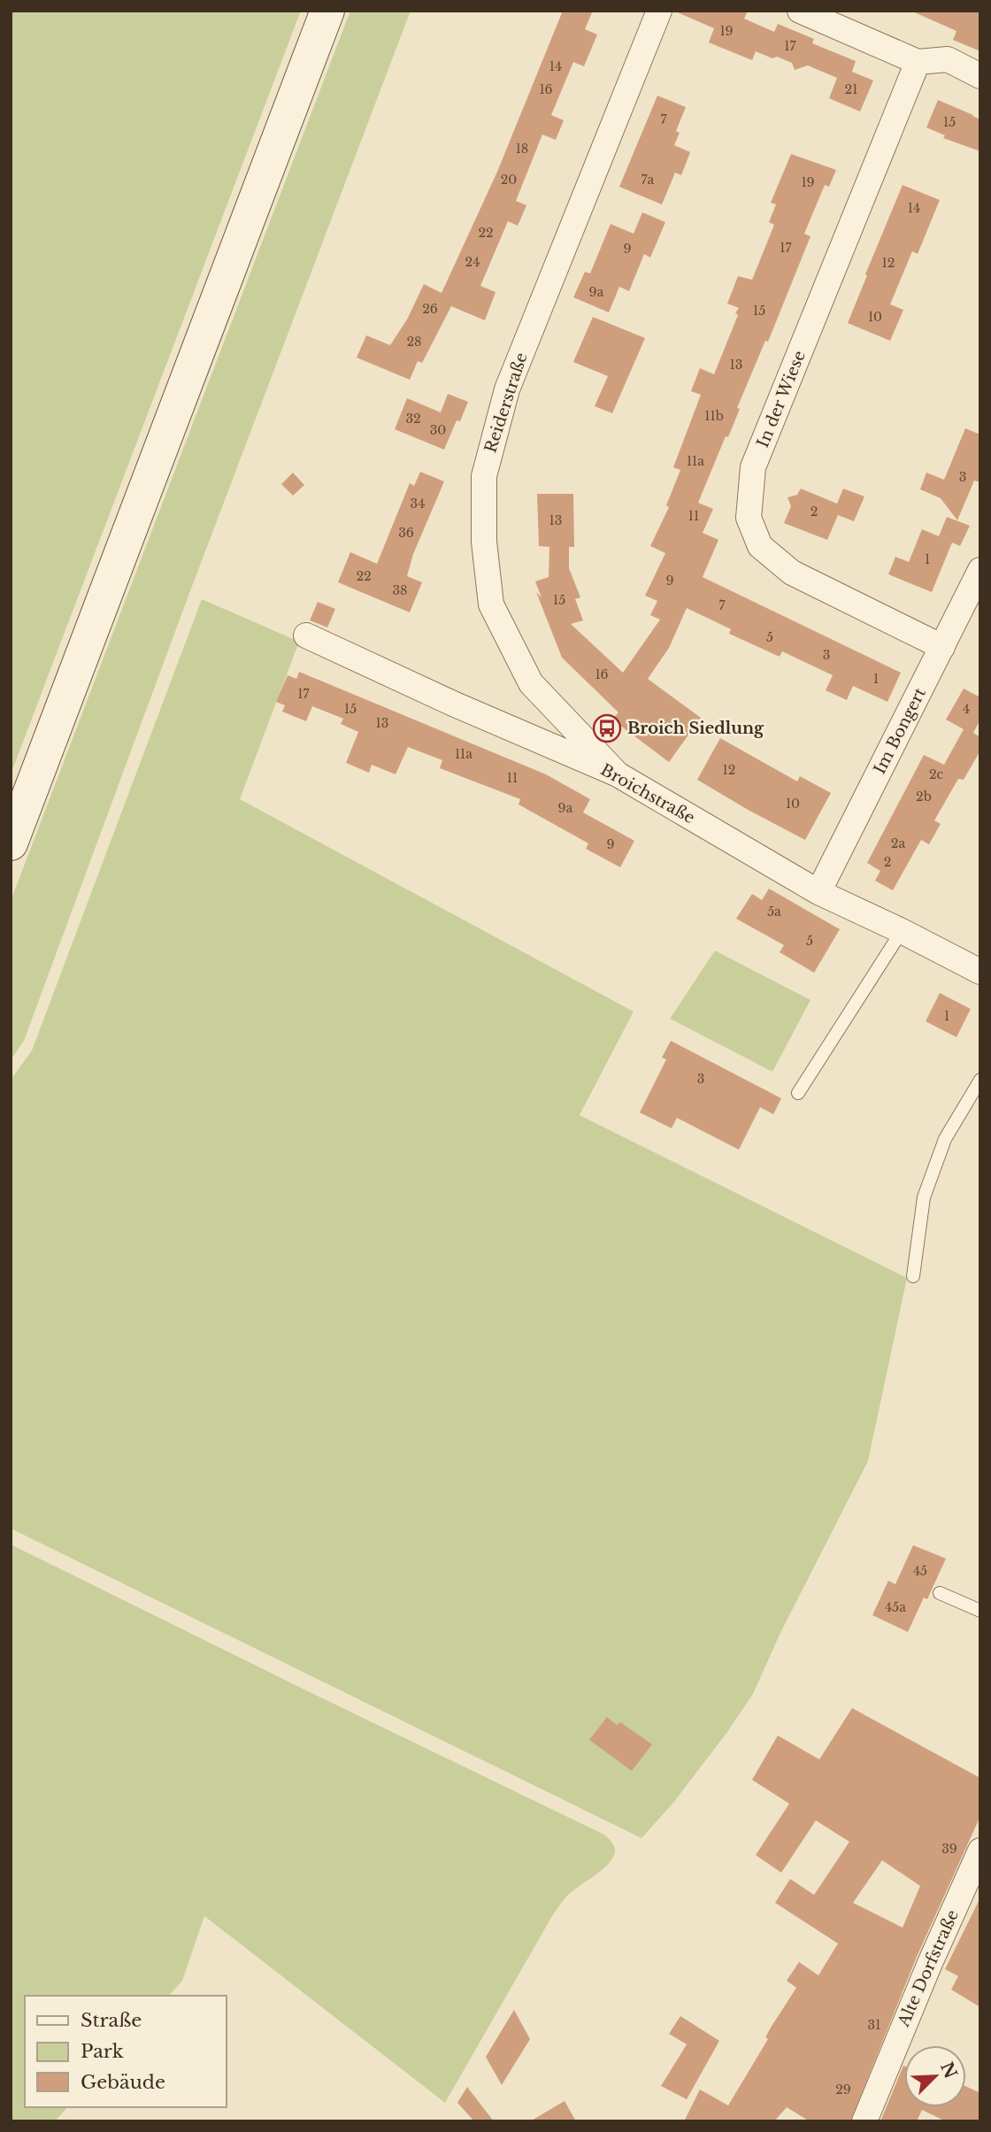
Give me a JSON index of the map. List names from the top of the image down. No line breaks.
{"streets":{"street":["In der Wiese","Reiderstraße","Im Bongert","Broichstraße","Alte Dorfstraße"]},"crossings":[["In der Wiese","Im Bongert"],["Reiderstraße","Broichstraße"],["Im Bongert","Broichstraße"]],"places":{"bus stop":["Broich Siedlung"]},"house_numbers":["19","17","14","16","21","7","15","18","20","7a","19","14","22","17","9","24","12","9a","26","15","10","28","13","11b","32","30","11a","3","34","2","11","13","36","1","22","9","38","15","7","5","3","16","1","17","15","4","13","11a","12","2c","11","2b","10","9a","2a","9","2","5a","5","1","3","45","45a","39","31","29"],"legend":["Straße","Park","Gebäude"],"north":"top right"}
